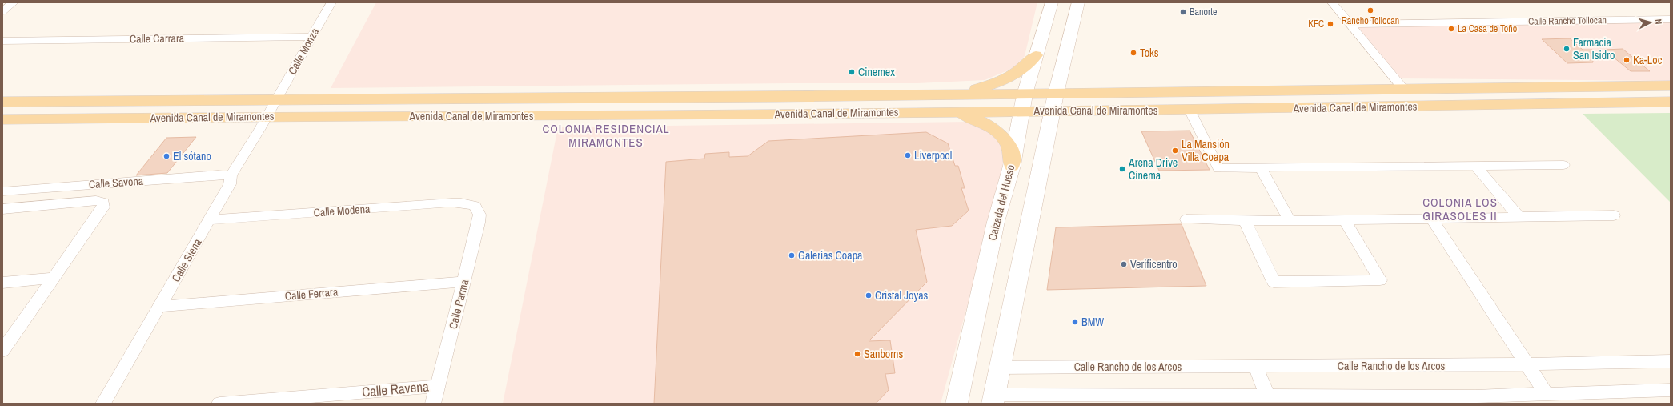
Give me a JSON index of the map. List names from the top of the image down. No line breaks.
{"streets":{"main road":["Avenida Canal de Miramontes","Calzada del Hueso"],"street":["Calle Rancho Tollocan","Calle Carrara","Calle Monza","Calle Savona","Calle Modena","Calle Siena","Calle Ferrara","Calle Parma","Calle Rancho de los Arcos","Calle Ravena"]},"crossings":[["Calle Carrara","Calle Monza"],["Calle Monza","Avenida Canal de Miramontes"],["Calle Monza","Calle Siena"],["Avenida Canal de Miramontes","Calzada del Hueso"],["Avenida Canal de Miramontes","Calle Siena"],["Calle Savona","Calle Siena"],["Calle Modena","Calle Siena"],["Calle Modena","Calle Parma"],["Calle Siena","Calle Ferrara"],["Calle Ferrara","Calle Parma"],["Calle Parma","Calle Ravena"]],"districts":["COLONIA RESIDENCIAL MIRAMONTES","COLONIA LOS GIRASOLES II"],"places":["Rancho Tollocan","Banorte","KFC","La Casa de Toño","Farmacia San Isidro","Toks","Ka-Loc","Cinemex","La Mansión Villa Coapa","Liverpool","El sótano","Arena Drive Cinema","Galerías Coapa","Verificentro","Cristal Joyas","BMW","Sanborns"],"north":"right"}
